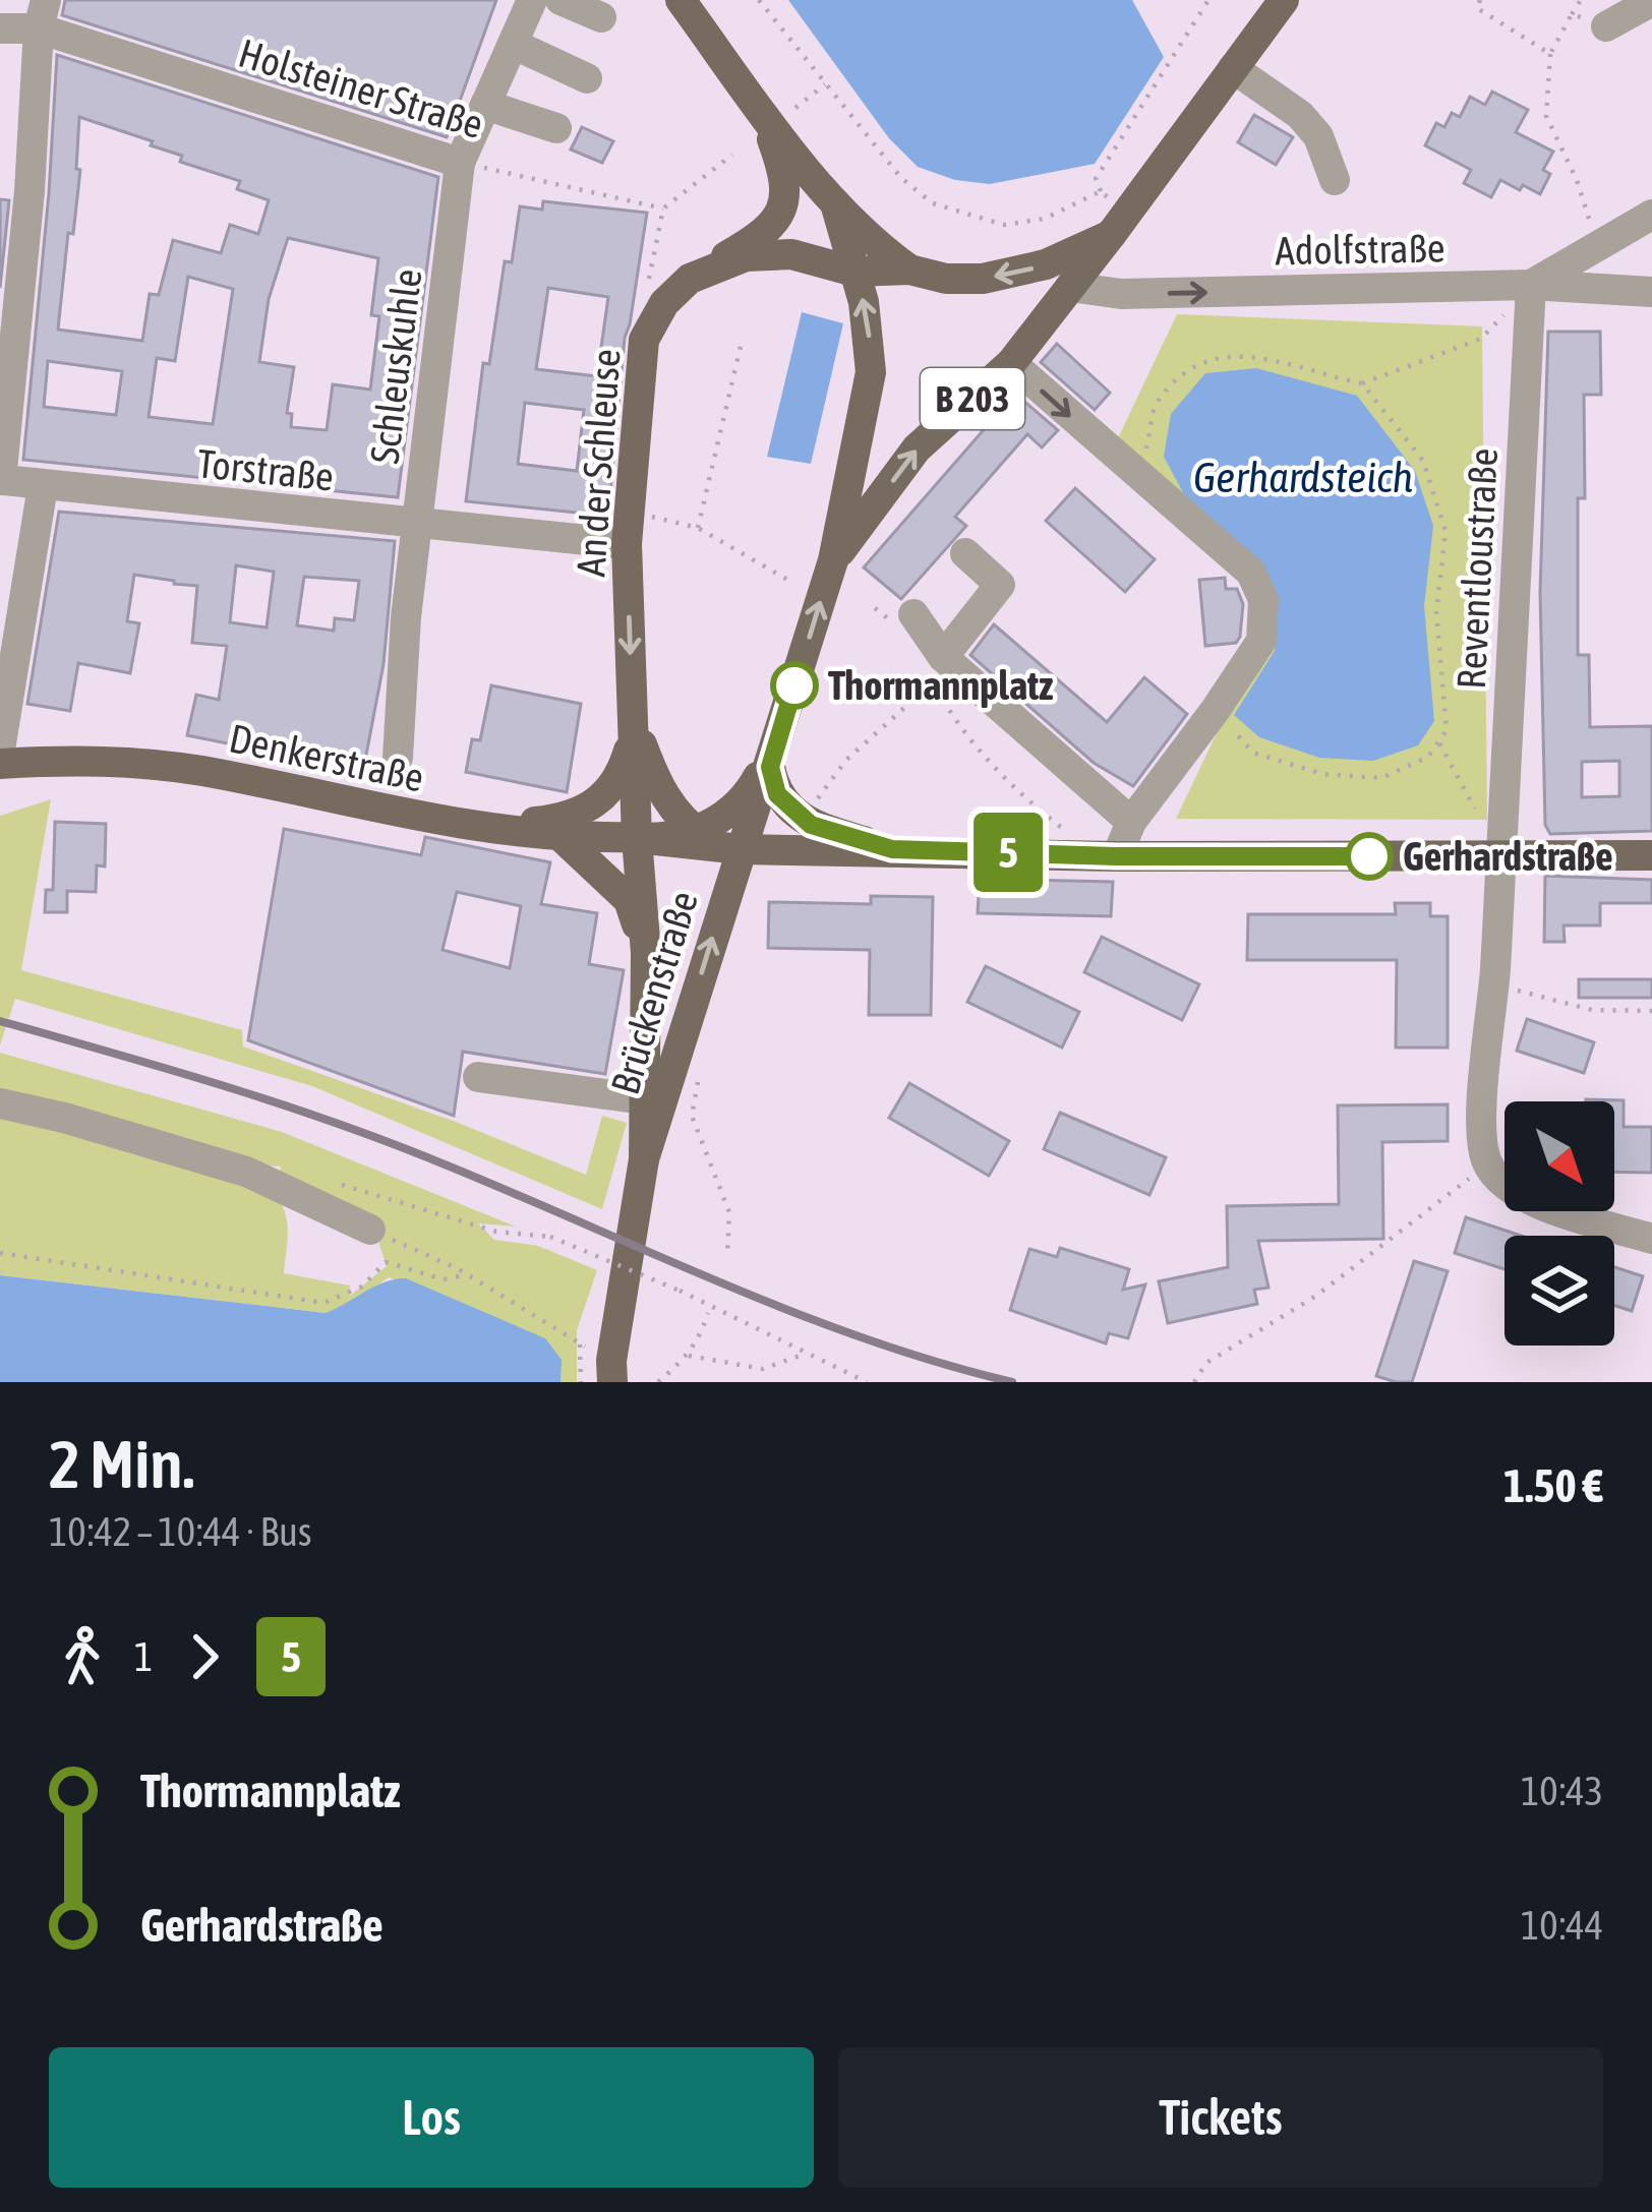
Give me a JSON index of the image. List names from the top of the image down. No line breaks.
{"streets":{"main road":["B 203","An der Schleuse","Denkerstraße","Brückenstraße"],"street":["Holsteiner Straße","Adolfstraße","Schleuskuhle","Torstraße","Reventloustraße"]},"crossings":[["Holsteiner Straße","Schleuskuhle"],["Adolfstraße","B 203"],["Adolfstraße","Reventloustraße"],["Schleuskuhle","Torstraße"],["B 203","An der Schleuse"],["B 203","Brückenstraße"],["An der Schleuse","Torstraße"],["An der Schleuse","Denkerstraße"],["An der Schleuse","Brückenstraße"],["Denkerstraße","Brückenstraße"]],"one_way":["Adolfstraße"],"water":["Gerhardsteich"],"places":["Thormannplatz","Gerhardstraße"],"lines":["bus line 5"],"north":"bottom right","page":{"on_map":"5","heading":["2 Min.","10:42 – 10:44 · Bus","1.50 €"],"legs":["1","5"],"list":[{"name":"Thormannplatz","value":"10:43"},{"name":"Gerhardstraße","value":"10:44"}],"buttons":["Los","Tickets"]}}
